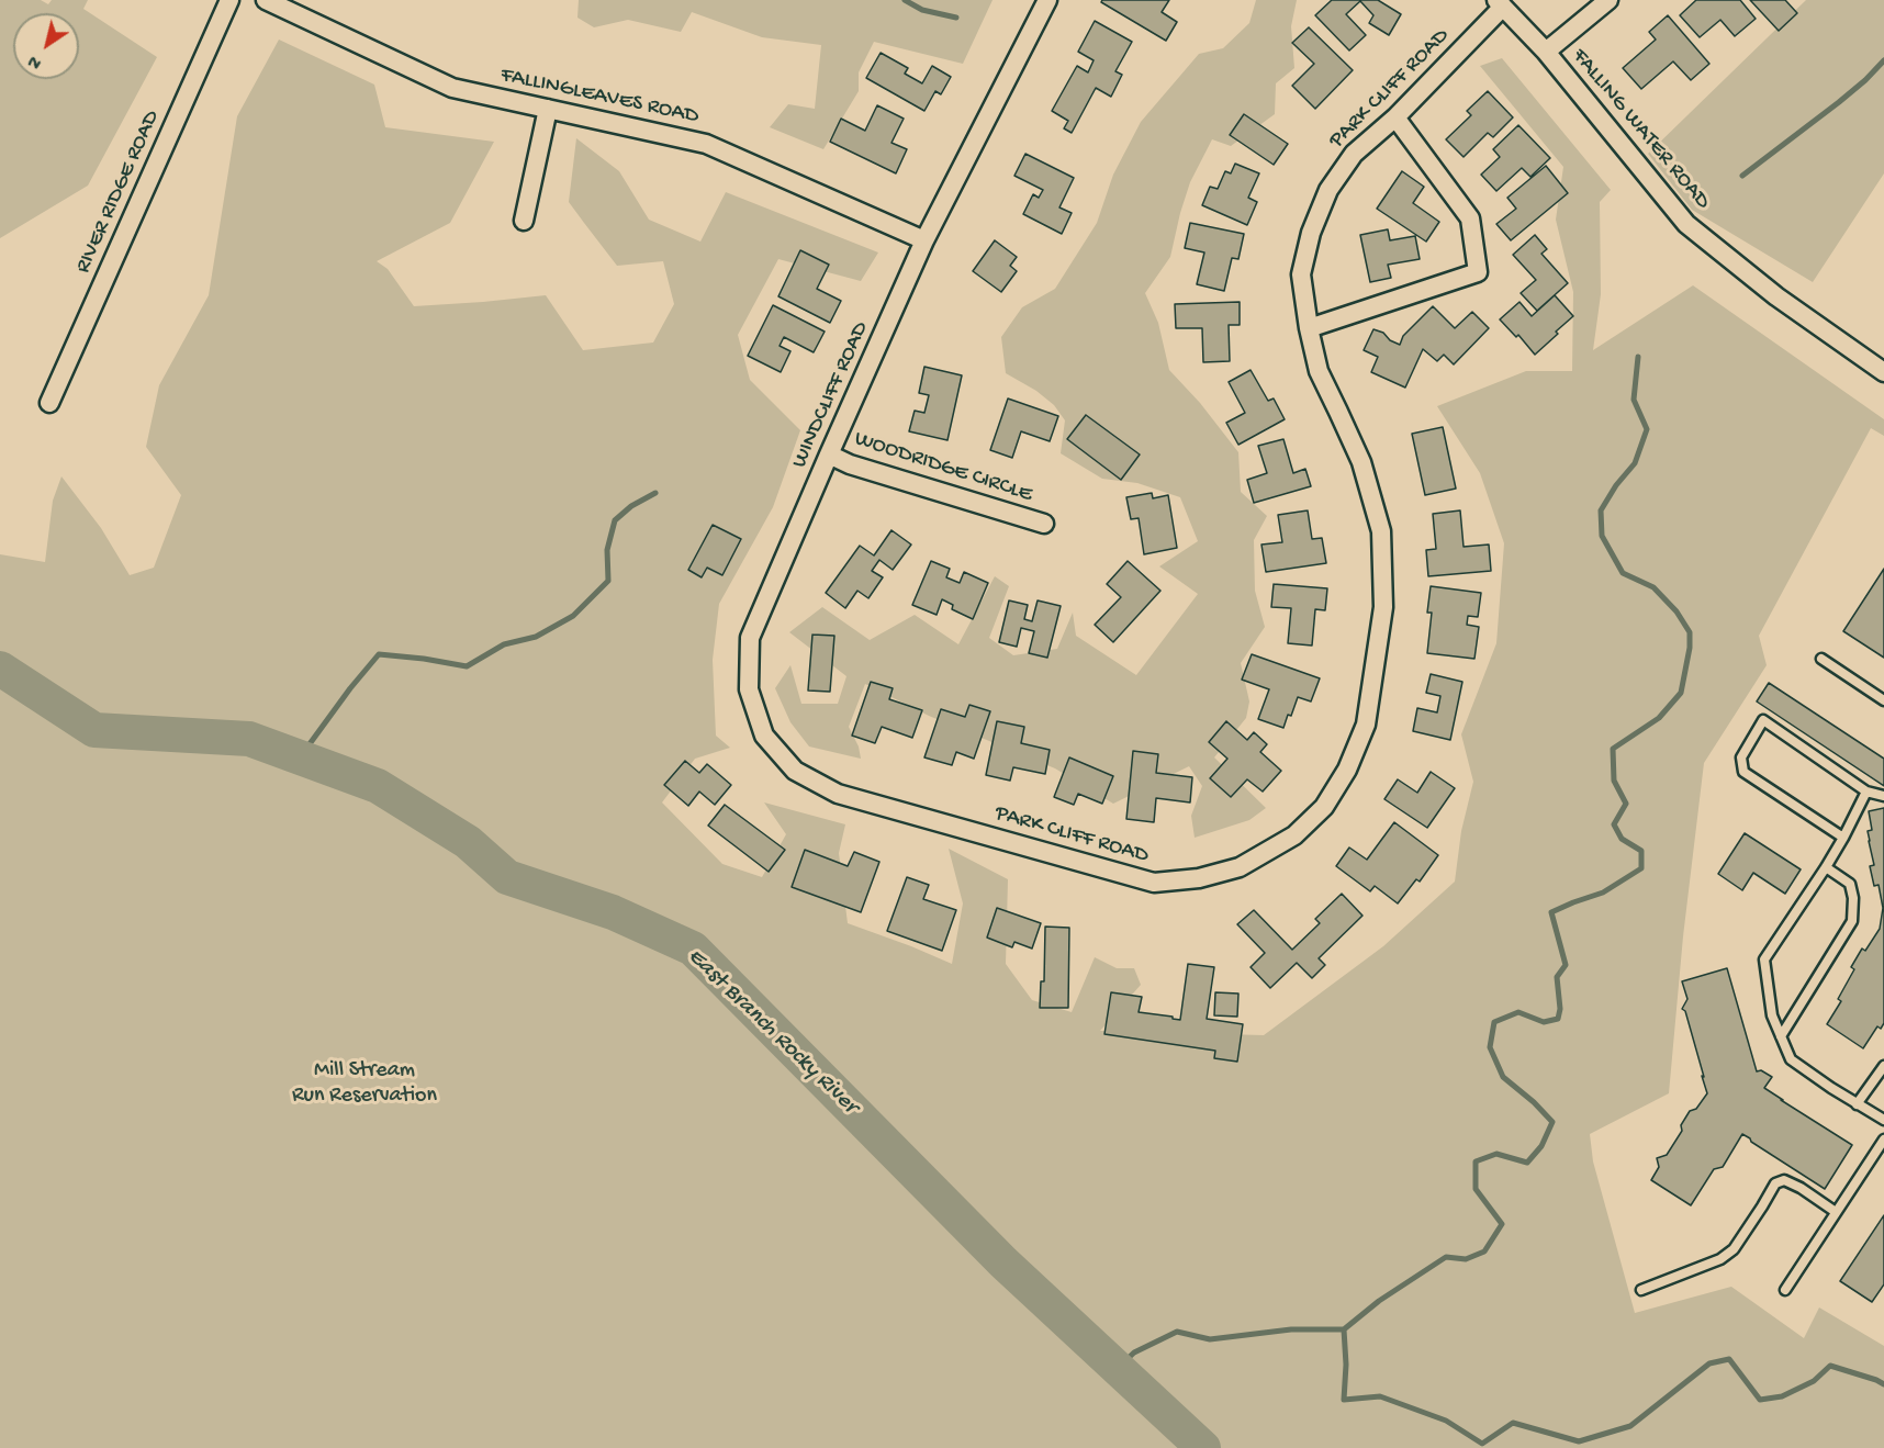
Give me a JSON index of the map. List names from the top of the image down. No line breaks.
{"streets":{"street":["PARK CLIFF ROAD","FALLINGLEAVES ROAD","FALLING WATER ROAD","RIVER RIDGE ROAD","WINDCLIFF ROAD","WOODRIDGE CIRCLE"]},"crossings":[["PARK CLIFF ROAD","FALLING WATER ROAD"],["PARK CLIFF ROAD","WINDCLIFF ROAD"],["FALLINGLEAVES ROAD","WINDCLIFF ROAD"],["WINDCLIFF ROAD","WOODRIDGE CIRCLE"]],"water":["East Branch Rocky River"],"parks":["Mill Stream Run Reservation"],"north":"bottom left"}
